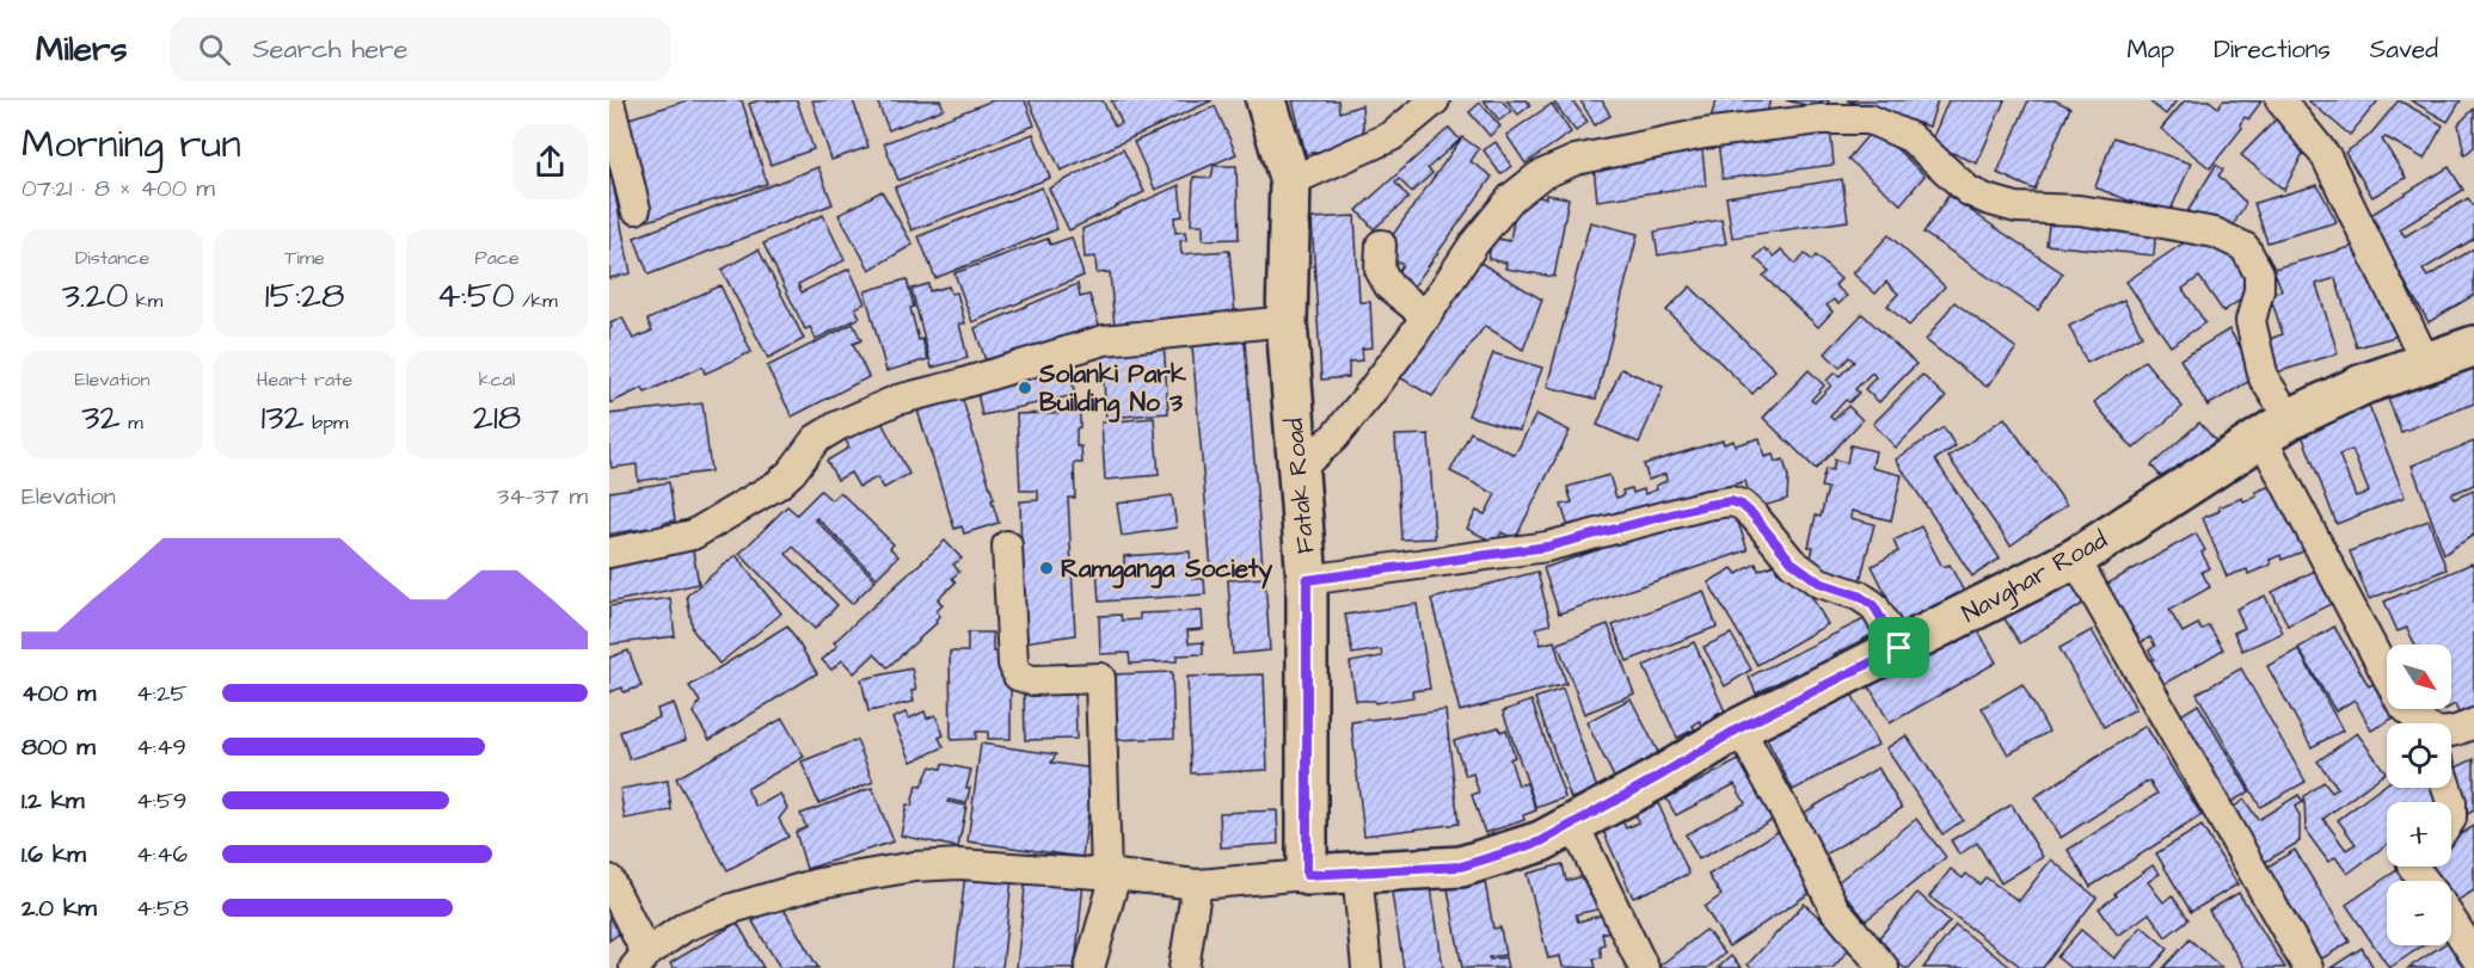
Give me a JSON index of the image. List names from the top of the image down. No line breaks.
{"streets":{"main road":["Fatak Road","Navghar Road"]},"crossings":[["Fatak Road","Navghar Road"]],"places":["Solanki Park Building No 3","Ramganga Society"],"north":"bottom right","page":{"header":"Milers","search":"Search here","nav":["Map","Directions","Saved"],"heading":["Morning run","07:21 · 8 × 400 m"],"stats":[["Distance","3.20 km"],["Time","15:28"],["Pace","4:50 /km"],["Elevation","32 m"],["Heart rate","132 bpm"],["kcal","218"]],"chart":["Elevation","34–37 m"],"map_buttons":["+","−"],"list":[{"name":"400 m","note":"4:25"},{"name":"800 m","note":"4:49"},{"name":"1.2 km","note":"4:59"},{"name":"1.6 km","note":"4:46"},{"name":"2.0 km","note":"4:58"}]}}
